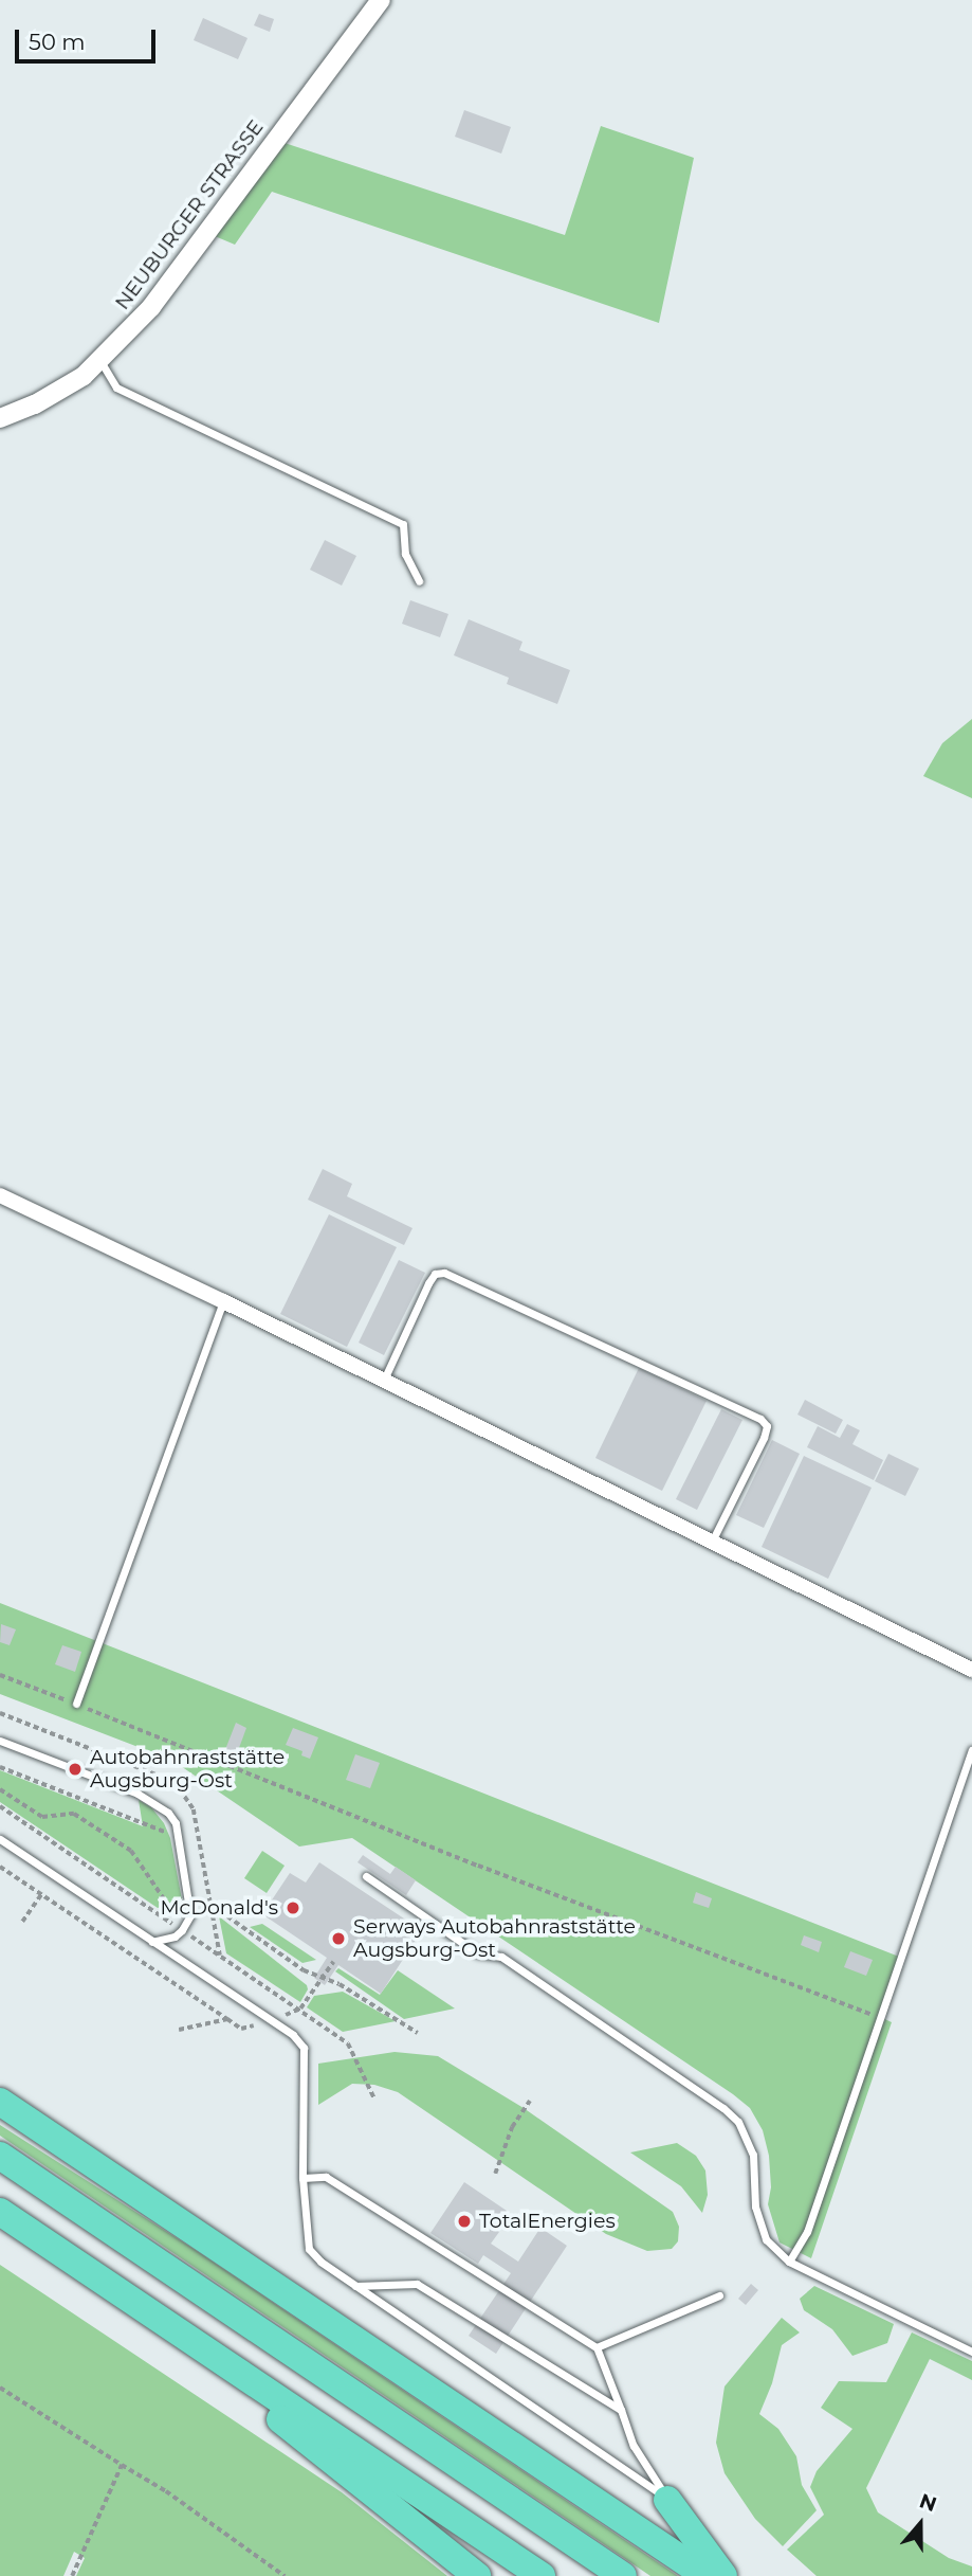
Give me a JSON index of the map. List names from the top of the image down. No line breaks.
{"streets":{"street":["NEUBURGER STRASSE"]},"places":["Autobahnraststätte Augsburg-Ost","McDonald's","Serways Autobahnraststätte Augsburg-Ost","TotalEnergies"],"scale_bar":"50 m","north":"top"}
